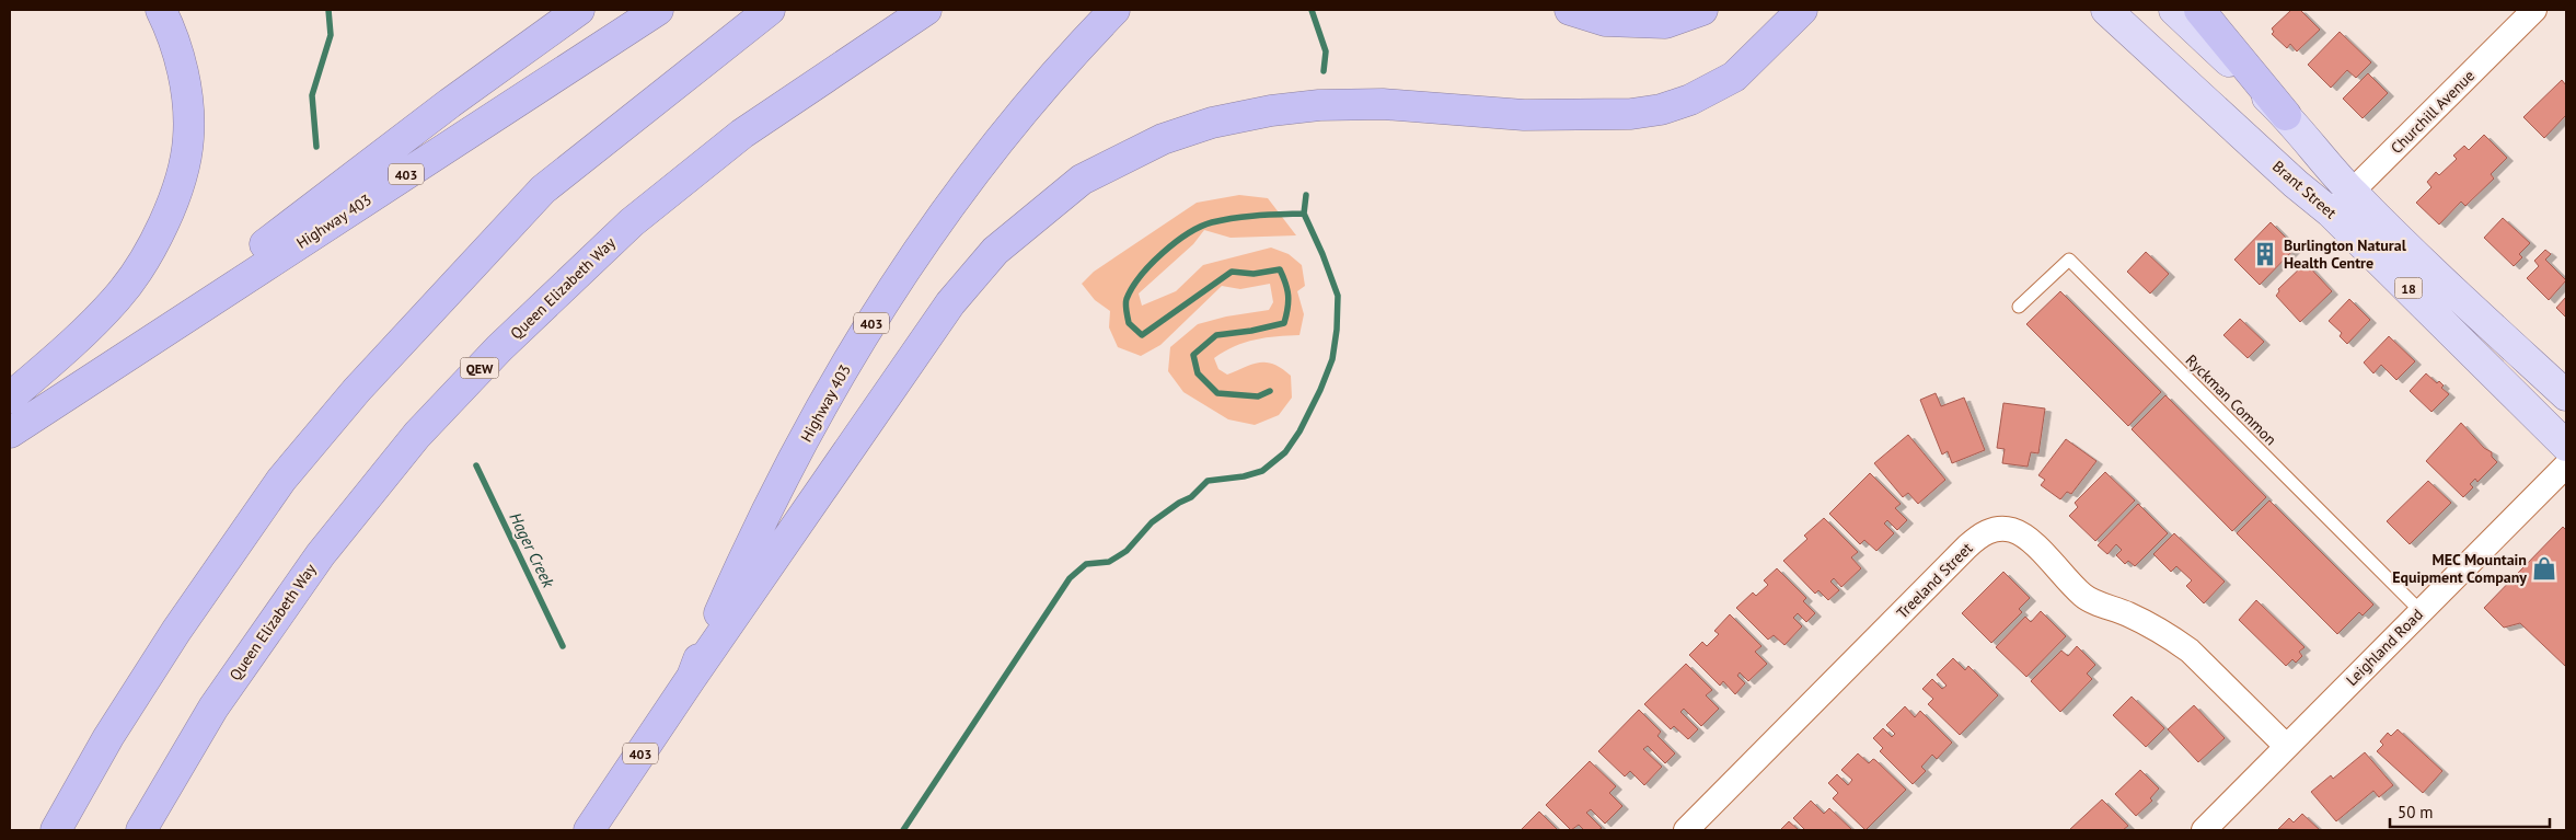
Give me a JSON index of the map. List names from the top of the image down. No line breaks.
{"streets":{"highway":["403","Highway 403","Queen Elizabeth Way","QEW"],"main road":["Brant Street","18"],"street":["Churchill Avenue","Treeland Street","Leighland Road"],"lane":["Ryckman Common"]},"crossings":[["Churchill Avenue","Brant Street"],["Ryckman Common","Leighland Road"],["Treeland Street","Leighland Road"]],"water":["Hager Creek"],"places":{"building":["Burlington Natural Health Centre"],"shop":["MEC Mountain Equipment Company"]},"scale_bar":"50 m"}
